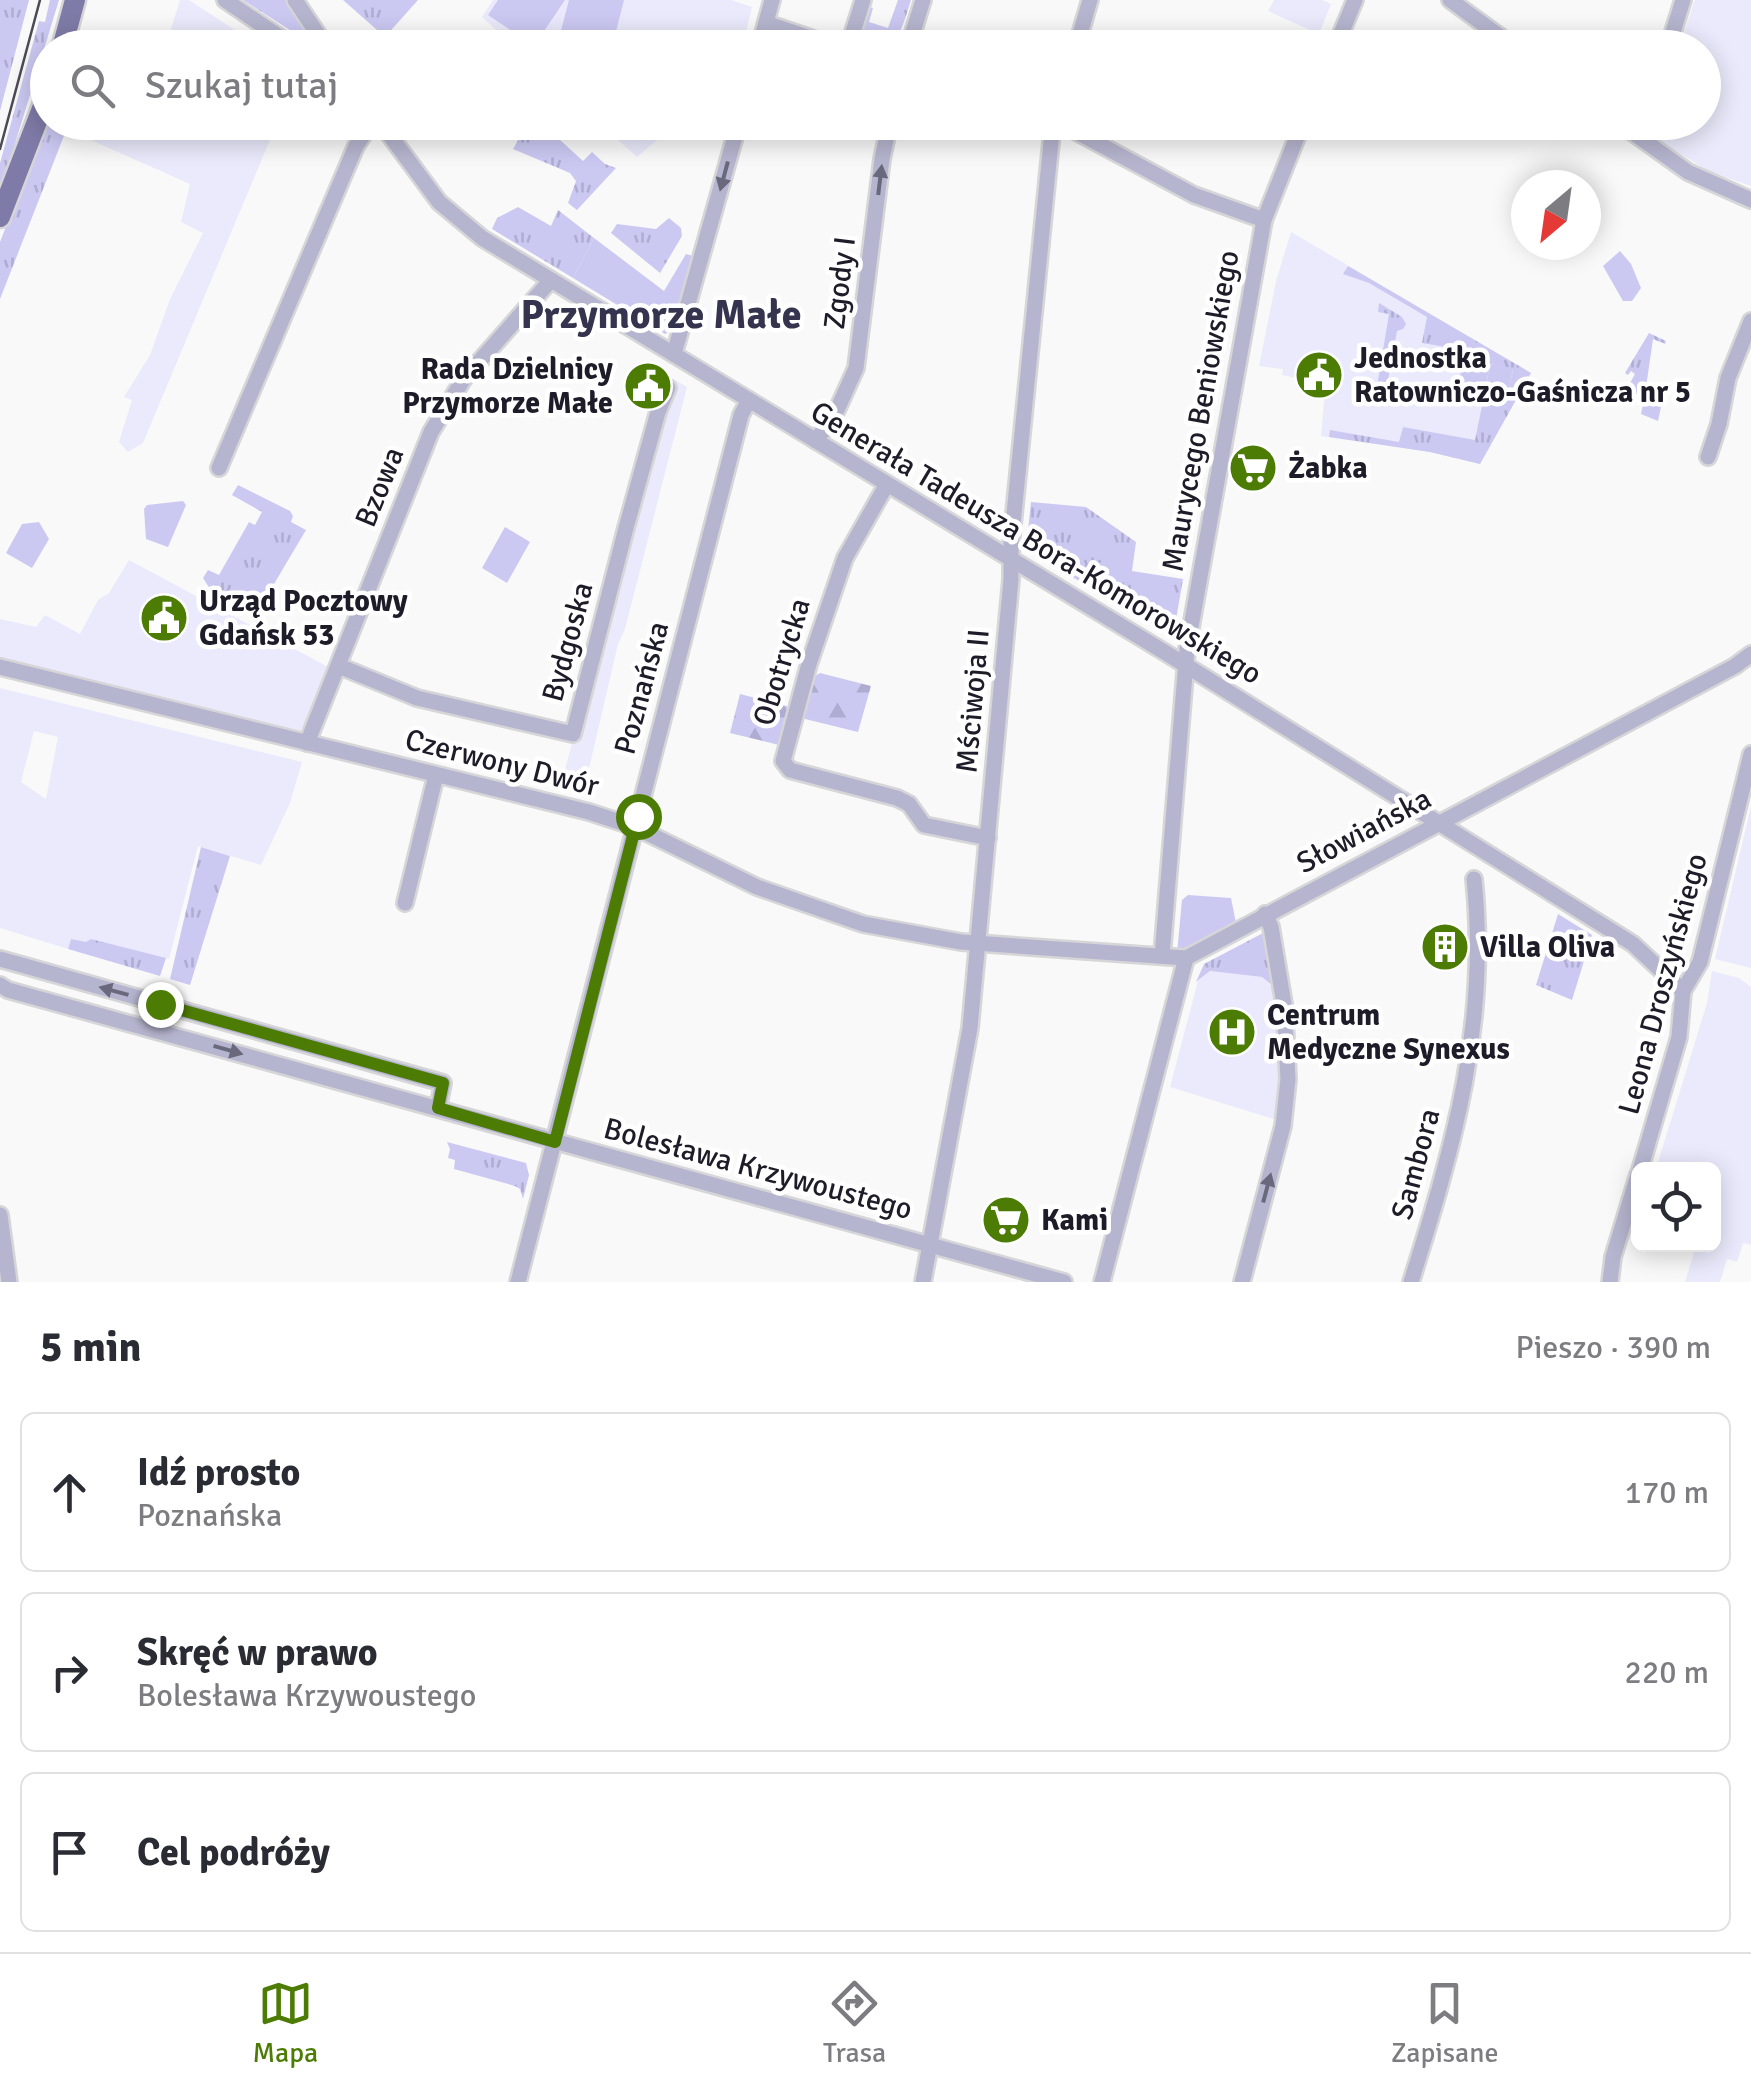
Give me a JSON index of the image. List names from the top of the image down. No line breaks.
{"streets":{"street":["Zgody I","Maurycego Beniowskiego","Bzowa","Generała Tadeusza Bora-Komorowskiego","Bydgoska","Obotrycka","Poznańska","Mściwoja II","Czerwony Dwór","Słowiańska","Leona Droszyńskiego","Sambora","Bolesława Krzywoustego"]},"crossings":[["Zgody I","Generała Tadeusza Bora-Komorowskiego"],["Maurycego Beniowskiego","Generała Tadeusza Bora-Komorowskiego"],["Bzowa","Generała Tadeusza Bora-Komorowskiego"],["Bzowa","Bydgoska"],["Bzowa","Czerwony Dwór"],["Generała Tadeusza Bora-Komorowskiego","Obotrycka"],["Generała Tadeusza Bora-Komorowskiego","Poznańska"],["Generała Tadeusza Bora-Komorowskiego","Mściwoja II"],["Generała Tadeusza Bora-Komorowskiego","Słowiańska"],["Generała Tadeusza Bora-Komorowskiego","Leona Droszyńskiego"],["Obotrycka","Mściwoja II"],["Poznańska","Czerwony Dwór"],["Poznańska","Bolesława Krzywoustego"],["Mściwoja II","Czerwony Dwór"],["Mściwoja II","Bolesława Krzywoustego"]],"one_way":["Zgody I"],"districts":["Przymorze Małe"],"places":{"public building":["Jednostka Ratowniczo-Gaśnicza nr 5","Rada Dzielnicy Przymorze Małe","Urząd Pocztowy Gdańsk 53"],"supermarket":["Żabka","Kami"],"building":["Villa Oliva"],"hospital":["Centrum Medyczne Synexus"]},"north":"bottom left","page":{"search":"Szukaj tutaj","heading":["5 min","Pieszo · 390 m"],"list":[["Idź prosto","Poznańska","170 m"],["Skręć w prawo","Bolesława Krzywoustego","220 m"],"Cel podróży"],"nav":["Mapa","Trasa","Zapisane"]}}
